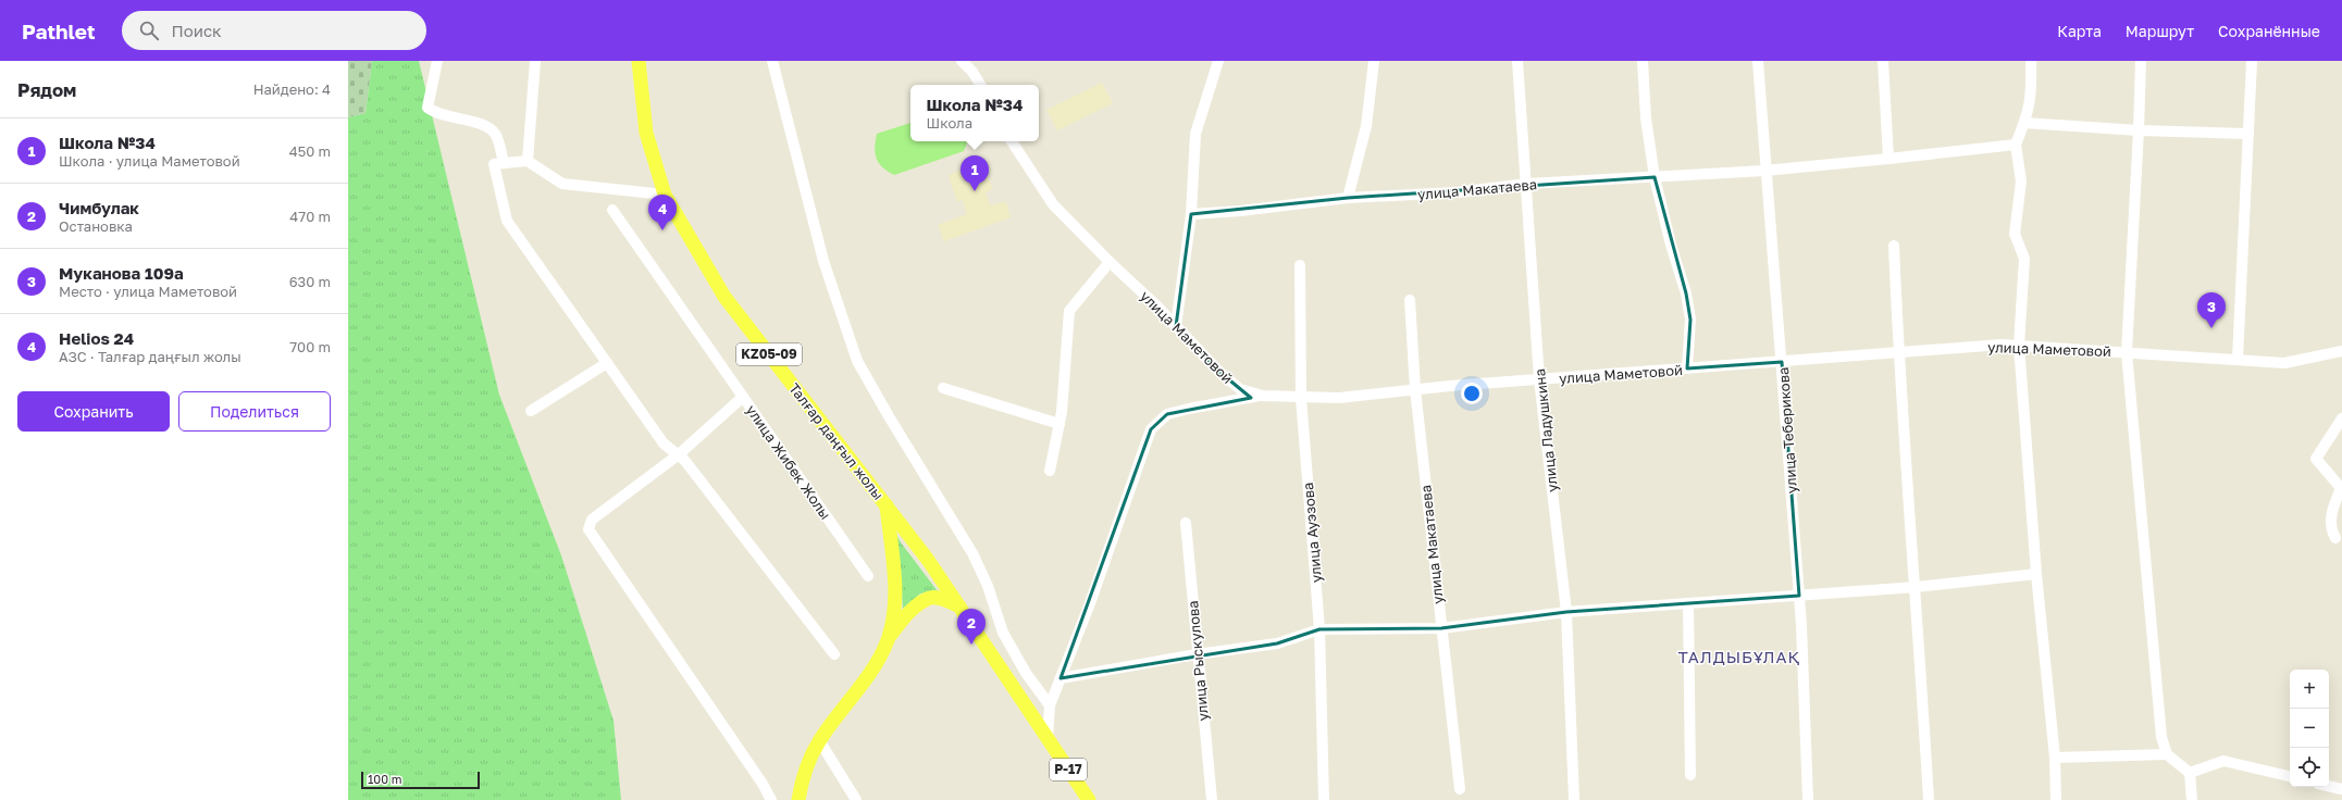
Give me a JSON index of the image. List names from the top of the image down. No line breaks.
{"streets":{"main road":["KZ05-09","Талғар даңғыл жолы","P-17"],"street":["улица Макатаева","улица Маметовой","улица Ладушкина","улица Теберикова","улица Жибек Жолы","улица Ауэзова","улица Рыскулова"]},"crossings":[["улица Макатаева","улица Маметовой"],["улица Макатаева","улица Ладушкина"],["улица Макатаева","улица Теберикова"],["улица Маметовой","улица Ладушкина"],["улица Маметовой","улица Теберикова"],["улица Маметовой","улица Ауэзова"]],"districts":["ТАЛДЫБҰЛАҚ"],"scale_bar":"100 m","page":{"header":"Pathlet","search":"Поиск","nav":["Карта","Маршрут","Сохранённые"],"heading":["Рядом","Найдено: 4"],"popup":["Школа №34","Школа"],"list":[{"mark":"1","name":"Школа №34","note":"Школа · улица Маметовой","value":"450 m"},{"mark":"2","name":"Чимбулак","note":"Остановка","value":"470 m"},{"mark":"3","name":"Муканова 109а","note":"Место · улица Маметовой","value":"630 m"},{"mark":"4","name":"Helios 24","note":"АЗС · Талғар даңғыл жолы","value":"700 m"}],"pins":["1","4","3","2"],"buttons":["Сохранить","Поделиться"],"map_buttons":["+","−"],"scale":"100 m"}}
